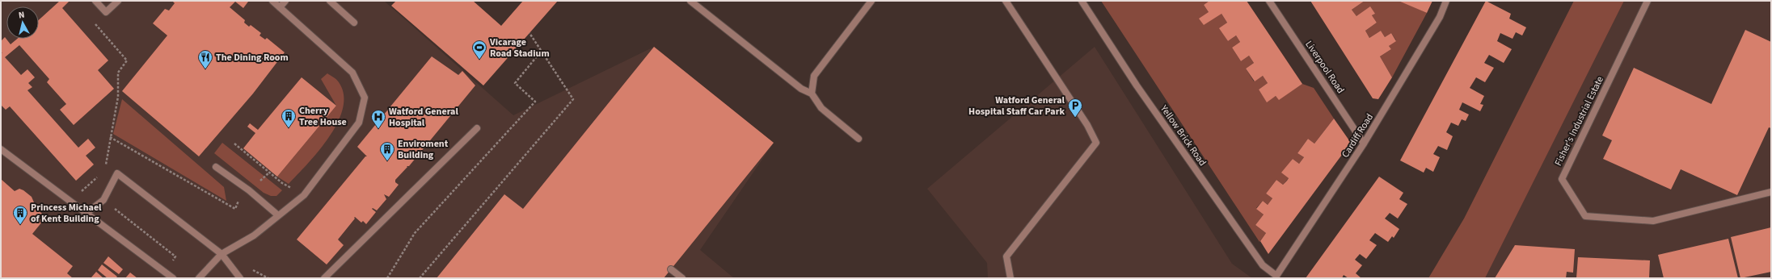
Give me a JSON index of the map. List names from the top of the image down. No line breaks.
{"streets":{"street":["Liverpool Road","Fisher's Industrial Estate","Yellow Brick Road","Cardiff Road"]},"crossings":[["Liverpool Road","Cardiff Road"],["Yellow Brick Road","Cardiff Road"]],"places":{"sports":["Vicarage Road Stadium"],"restaurant":["The Dining Room"],"parking":["Watford General Hospital Staff Car Park"],"building":["Cherry Tree House","Enviroment Building","Princess Michael of Kent Building"],"hospital":["Watford General Hospital"]},"north":"top"}
